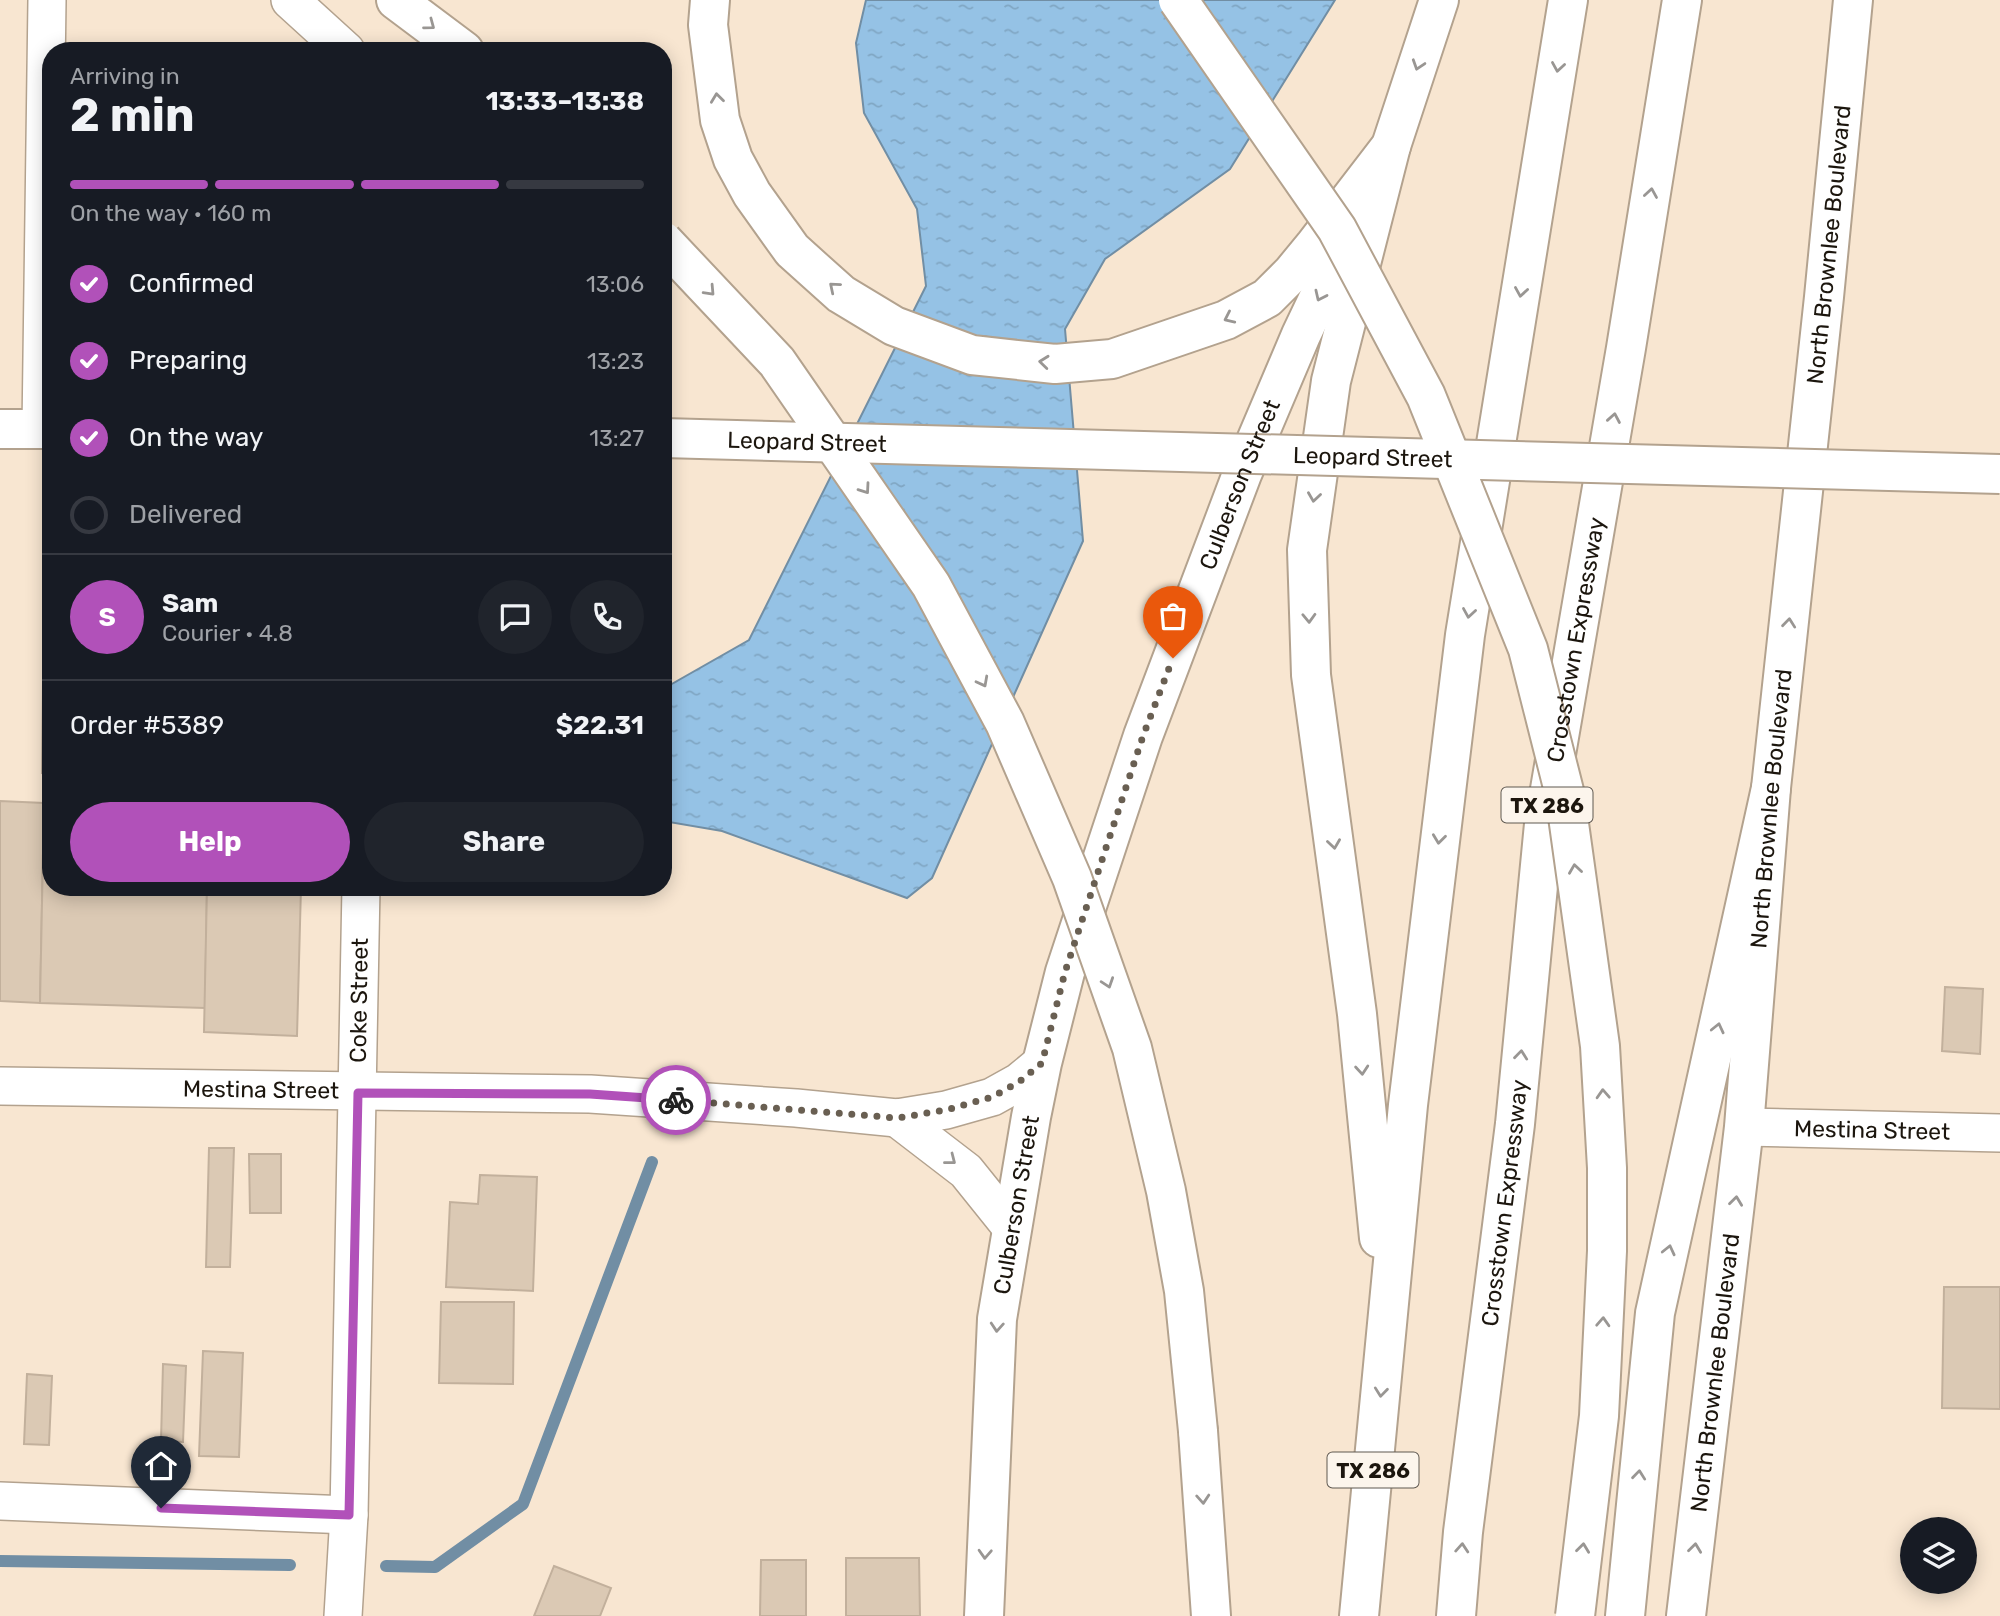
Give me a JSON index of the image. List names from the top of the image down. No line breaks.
{"streets":{"main road":["North Brownlee Boulevard","Leopard Street","Culberson Street","Crosstown Expressway","TX 286"],"street":["Coke Street","Mestina Street"]},"crossings":[["North Brownlee Boulevard","Mestina Street"],["Culberson Street","Mestina Street"],["Coke Street","Mestina Street"]],"page":{"heading":["2 min","Arriving in","13:33–13:38"],"panel":["Sam","Courier · 4.8","Order #5389","$22.31"],"bar":"On the way · 160 m","list":[["Confirmed","13:06"],["Preparing","13:23"],["On the way","13:27"],"Delivered"],"round":"S","buttons":["Help","Share"]}}
